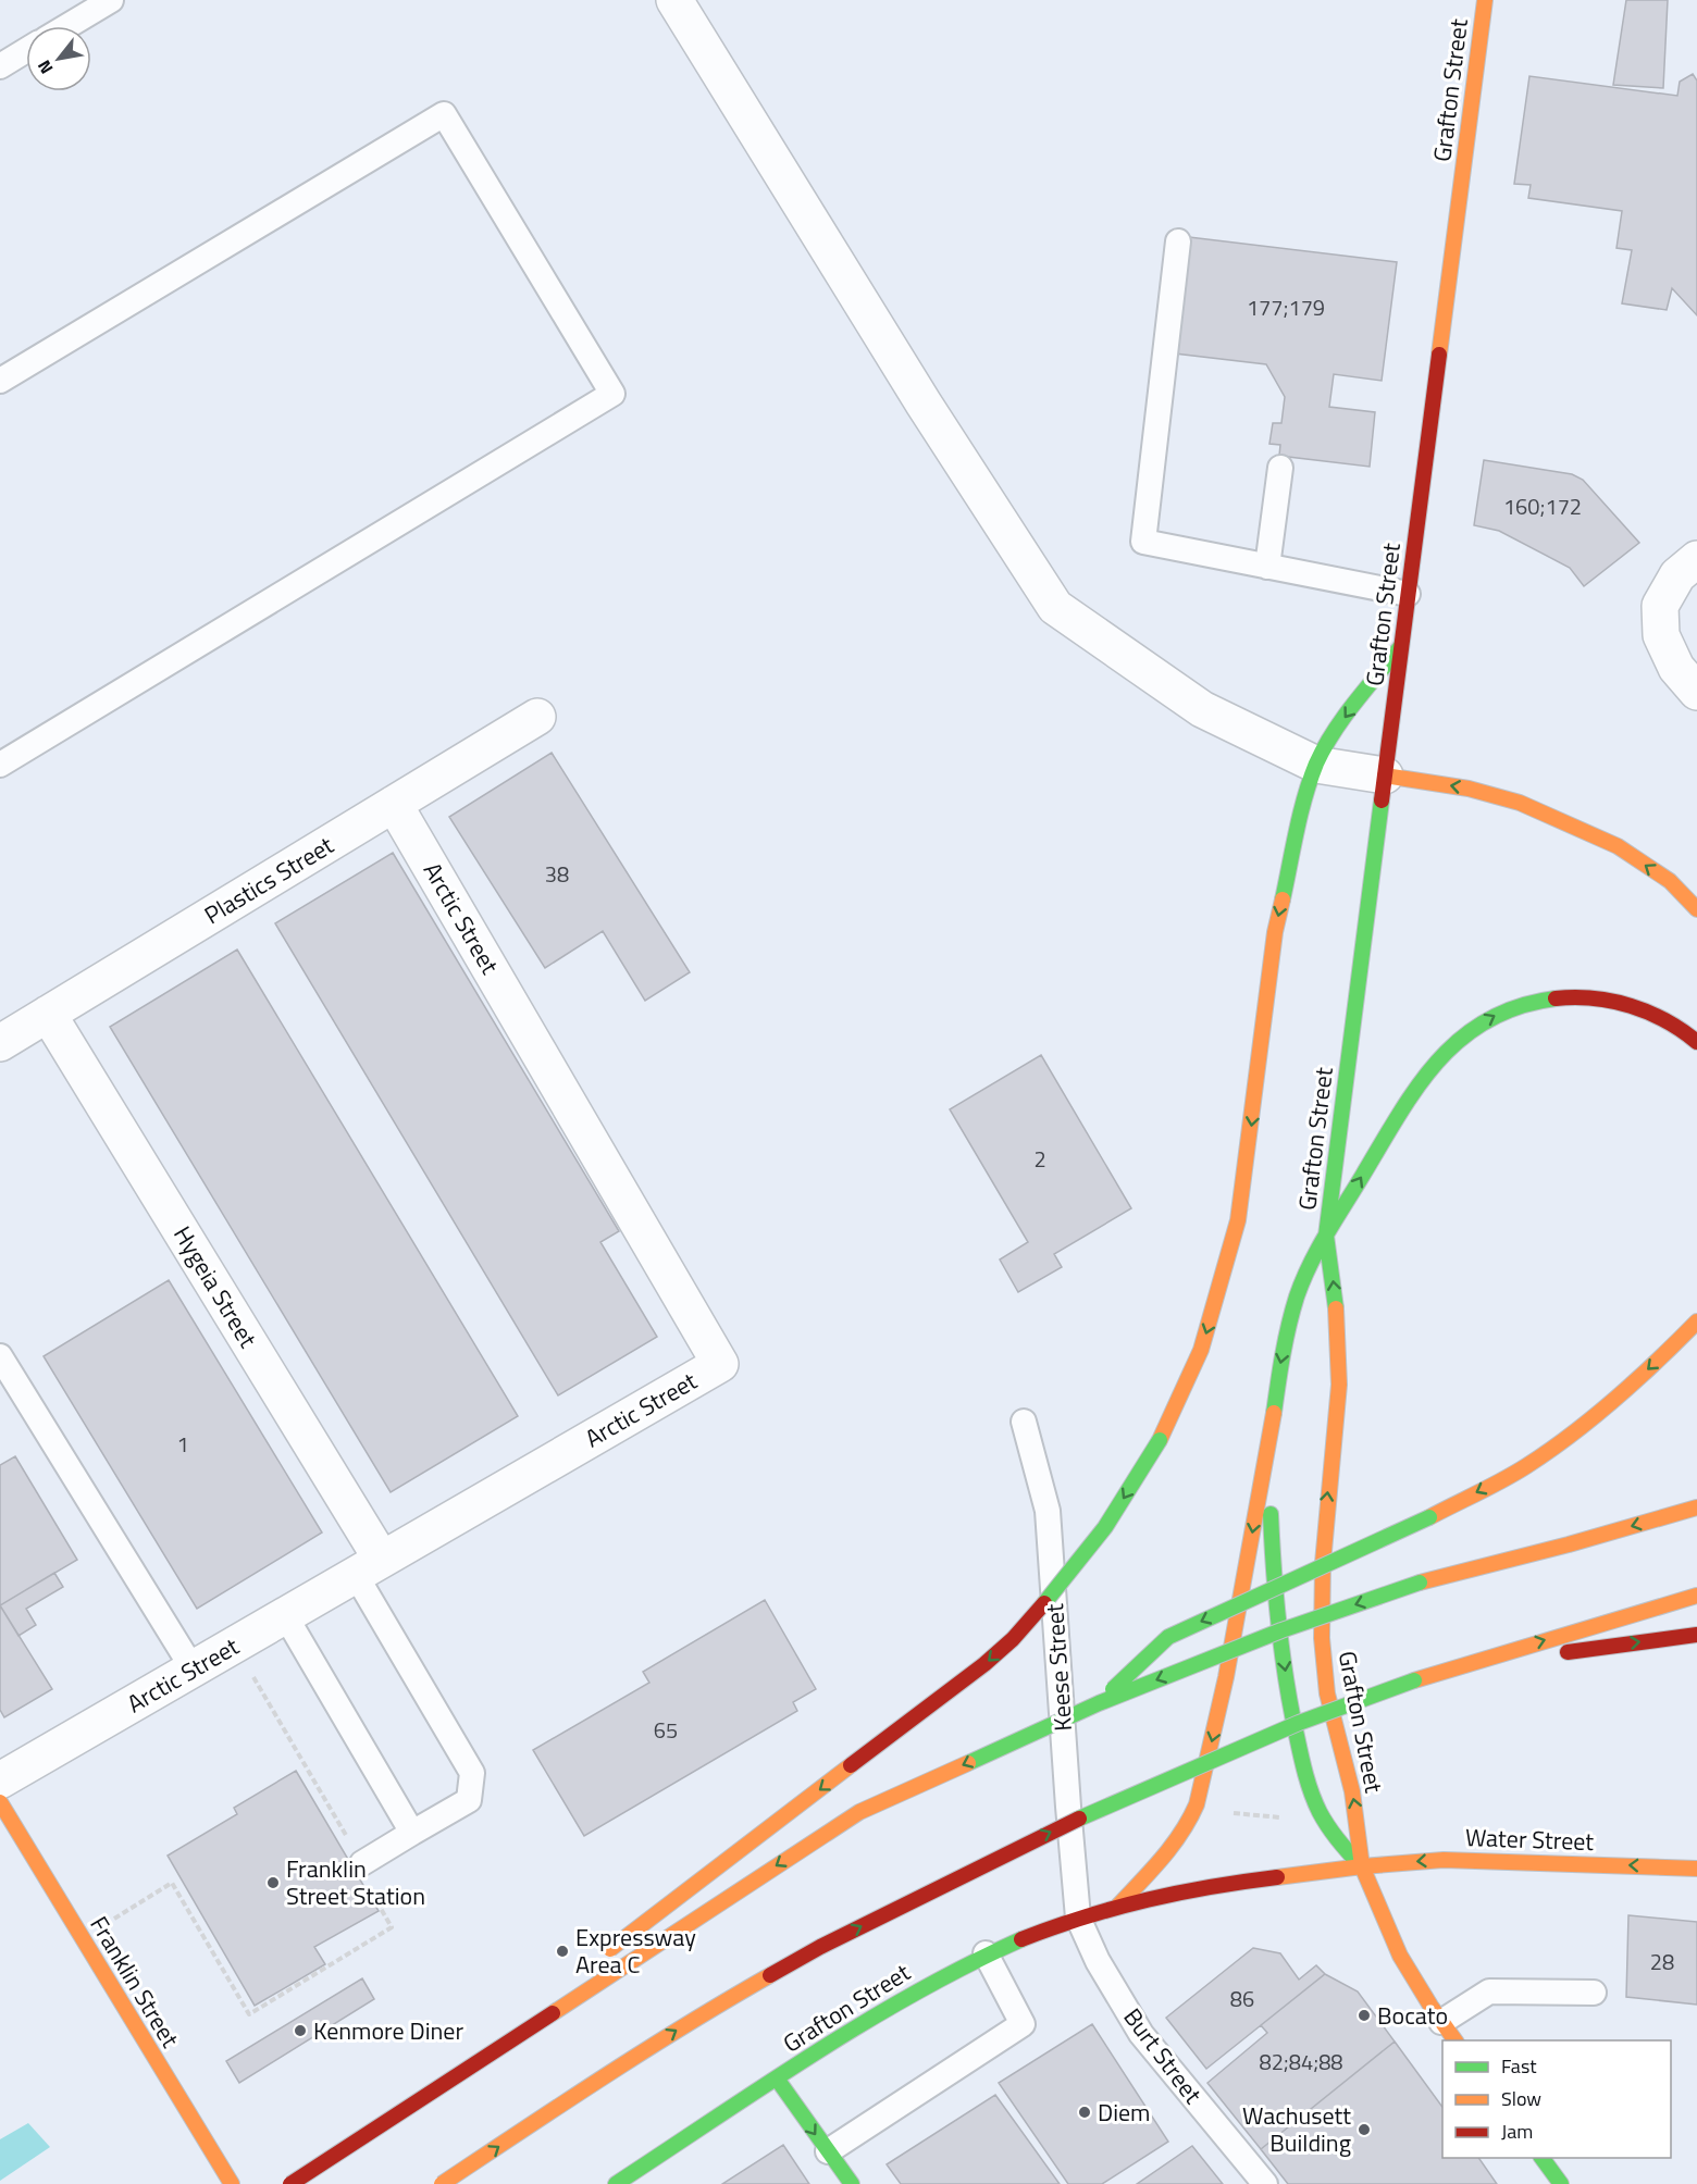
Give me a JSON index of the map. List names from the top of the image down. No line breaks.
{"streets":{"main road":["Grafton Street","Water Street","Franklin Street"],"street":["Plastics Street","Arctic Street","Hygeia Street"],"lane":["Keese Street","Burt Street"]},"crossings":[["Grafton Street","Keese Street"],["Grafton Street","Water Street"],["Grafton Street","Burt Street"],["Plastics Street","Arctic Street"],["Plastics Street","Hygeia Street"],["Arctic Street","Hygeia Street"],["Keese Street","Burt Street"]],"one_way":["Water Street"],"places":["Franklin Street Station","Expressway Area C","Bocato","Kenmore Diner","Diem","Wachusett Building"],"house_numbers":["177;179","160;172","38","2","1","65","28","86","82;84;88"],"legend":["Fast","Slow","Jam"],"north":"bottom left"}
